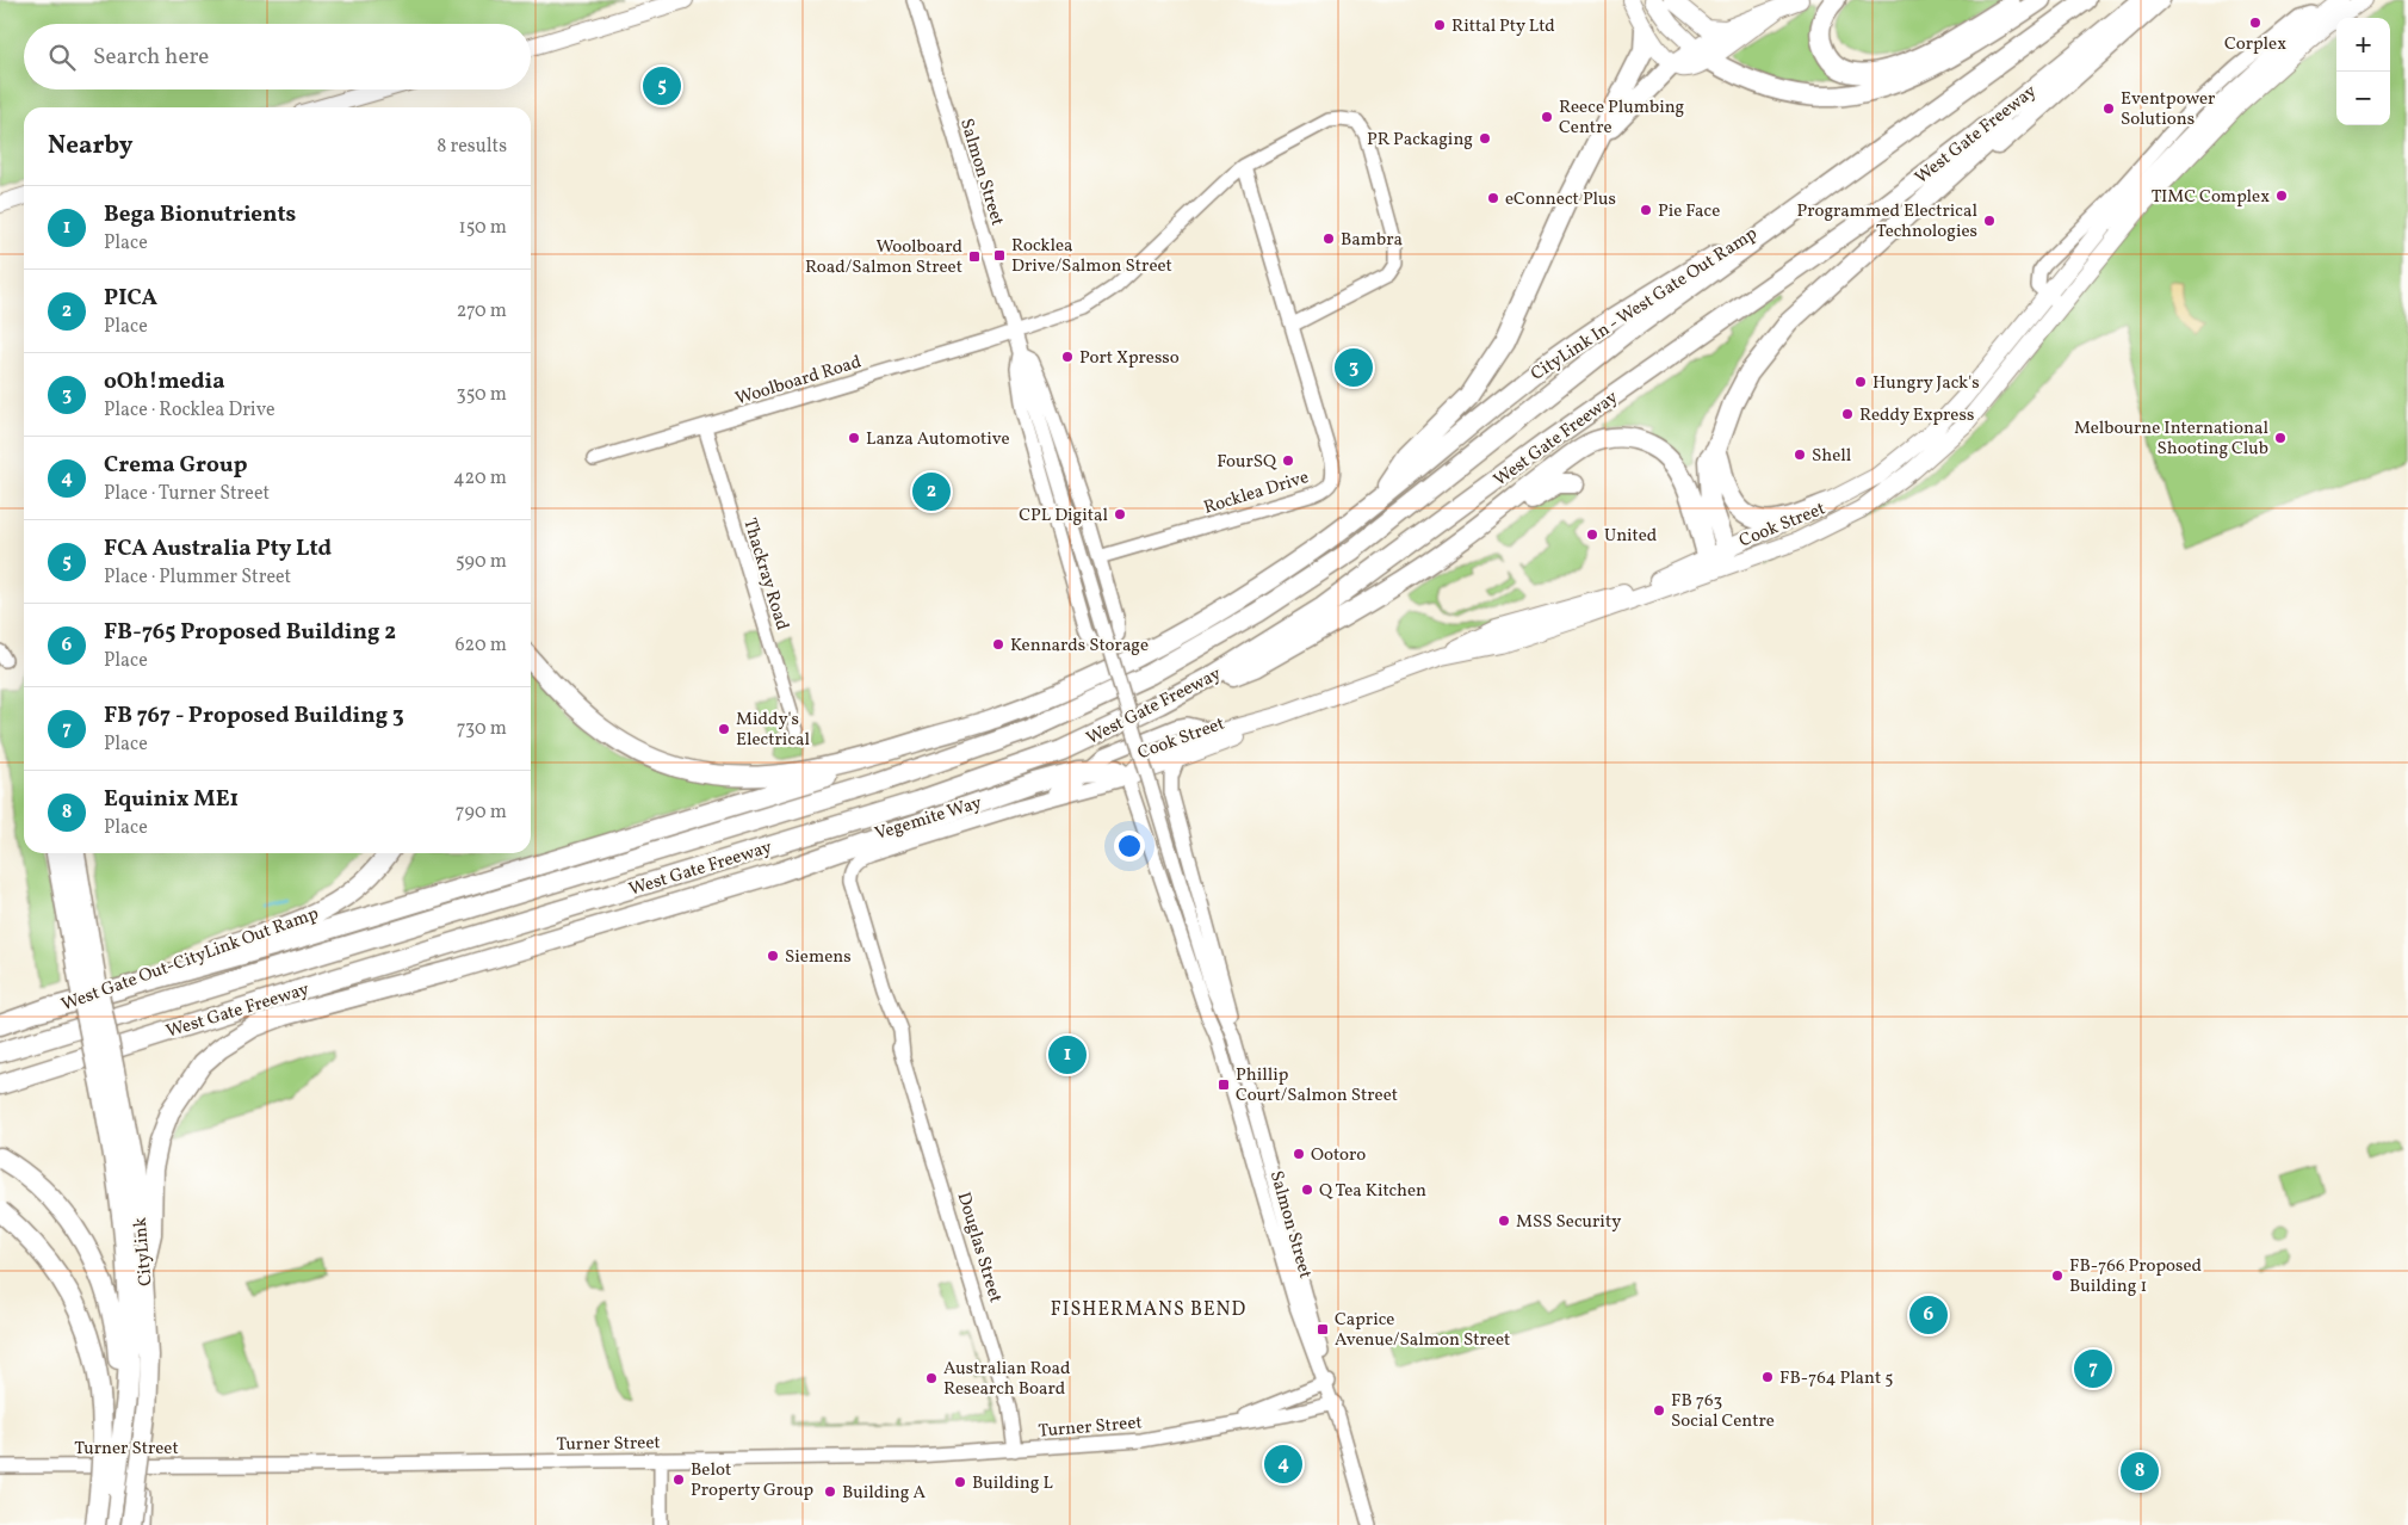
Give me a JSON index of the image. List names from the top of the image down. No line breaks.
{"streets":{"highway":["West Gate Freeway","CityLink In - West Gate Out Ramp","West Gate Out-CityLink Out Ramp","CityLink"],"main road":["Cook Street"],"street":["Salmon Street","Woolboard Road","Rocklea Drive","Thackray Road","Vegemite Way","Douglas Street","Turner Street"]},"crossings":[["West Gate Freeway","CityLink In - West Gate Out Ramp"],["Salmon Street","Woolboard Road"],["Salmon Street","Rocklea Drive"],["Salmon Street","Cook Street"],["Salmon Street","Vegemite Way"],["Salmon Street","Turner Street"],["Woolboard Road","Thackray Road"],["Cook Street","Vegemite Way"],["Vegemite Way","Douglas Street"],["Douglas Street","Turner Street"]],"districts":["FISHERMANS BEND"],"places":{"other":["Corplex","Rittal Pty Ltd","Eventpower Solutions","Reece Plumbing Centre","PR Packaging","TIMC Complex","eConnect Plus","Pie Face","Programmed Electrical Technologies","Bambra","Port Xpresso","Hungry Jack's","Reddy Express","Lanza Automotive","Melbourne International Shooting Club","Shell","FourSQ","CPL Digital","United","Kennards Storage","Middy's Electrical","Siemens","Ootoro","Q Tea Kitchen","MSS Security","FB-766 Proposed Building 1","FB-764 Plant 5","Australian Road Research Board","FB 763 Social Centre","Belot Property Group","Building L","Building A"],"transit":["Rocklea Drive/Salmon Street","Woolboard Road/Salmon Street","Phillip Court/Salmon Street","Caprice Avenue/Salmon Street"]},"page":{"map_buttons":["+","−"],"search":"Search here","pins":["5","3","2","1","6","7","4","8"],"heading":["Nearby","8 results"],"list":[{"mark":"1","name":"Bega Bionutrients","note":"Place","value":"150 m"},{"mark":"2","name":"PICA","note":"Place","value":"270 m"},{"mark":"3","name":"oOh!media","note":"Place · Rocklea Drive","value":"350 m"},{"mark":"4","name":"Crema Group","note":"Place · Turner Street","value":"420 m"},{"mark":"5","name":"FCA Australia Pty Ltd","note":"Place · Plummer Street","value":"590 m"},{"mark":"6","name":"FB-765 Proposed Building 2","note":"Place","value":"620 m"},{"mark":"7","name":"FB 767 - Proposed Building 3","note":"Place","value":"730 m"},{"mark":"8","name":"Equinix ME1","note":"Place","value":"790 m"}]}}
